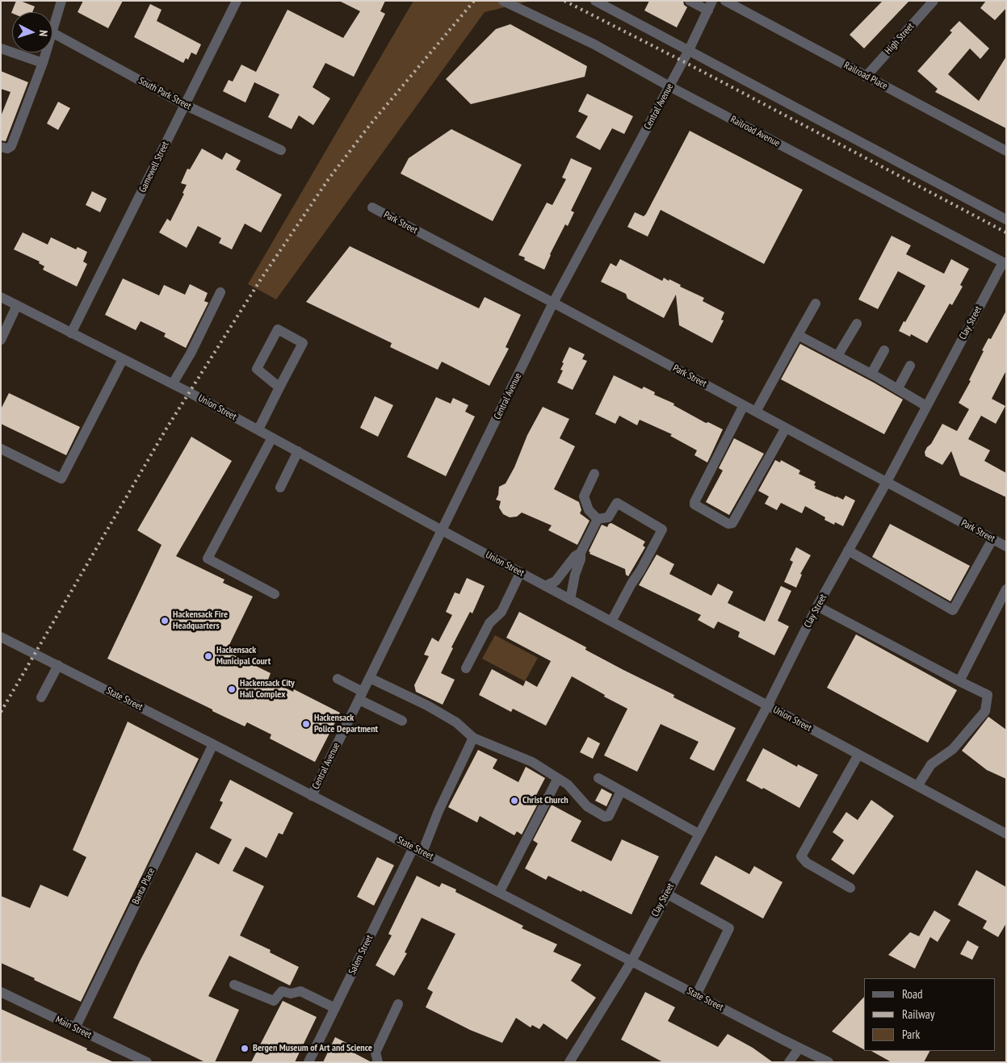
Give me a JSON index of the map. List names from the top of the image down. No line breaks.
{"streets":{"street":["High Street","Railroad Place","South Park Street","Central Avenue","Railroad Avenue","Gamewell Street","Park Street","Clay Street","Union Street","State Street","Banta Place","Salem Street","Main Street"]},"crossings":[["High Street","Railroad Place"],["South Park Street","Gamewell Street"],["Central Avenue","Railroad Avenue"],["Central Avenue","Park Street"],["Central Avenue","Union Street"],["Central Avenue","State Street"],["Railroad Avenue","Clay Street"],["Gamewell Street","Union Street"],["Park Street","Clay Street"],["Clay Street","Union Street"],["Clay Street","State Street"],["State Street","Banta Place"],["State Street","Salem Street"],["Banta Place","Main Street"]],"places":["Hackensack Fire Headquarters","Hackensack Municipal Court","Hackensack City Hall Complex","Hackensack Police Department","Christ Church","Bergen Museum of Art and Science"],"legend":["Road","Railway","Park"],"north":"right"}
